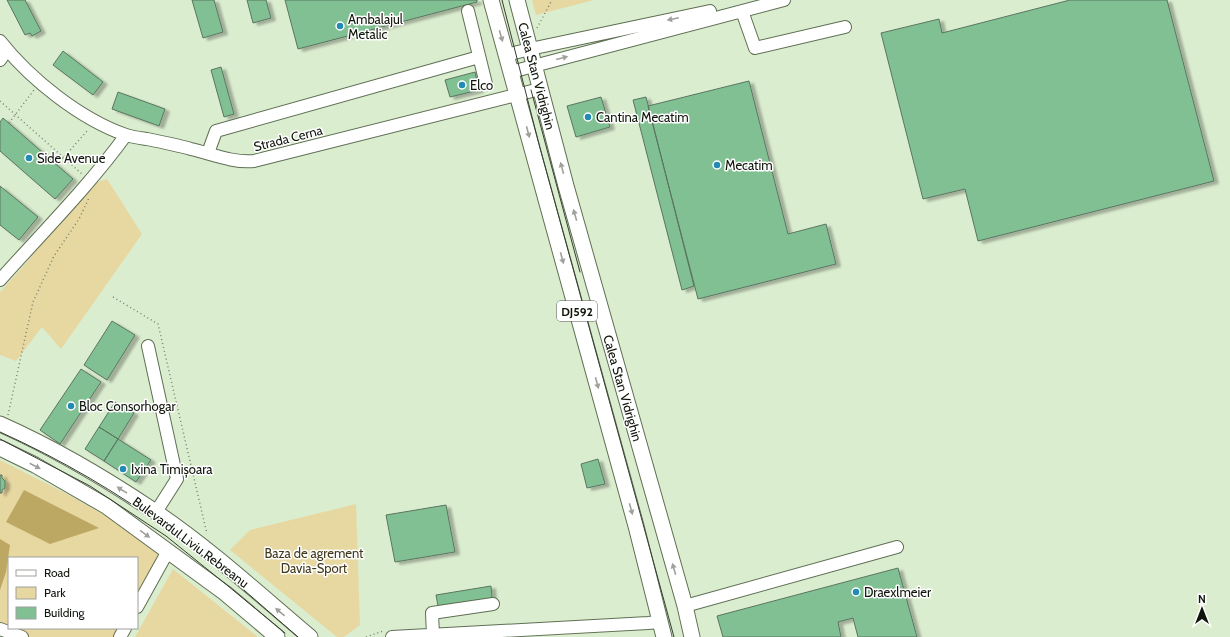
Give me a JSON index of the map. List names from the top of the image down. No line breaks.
{"streets":{"main road":["Calea Stan Vidrighin","DJ592","Bulevardul Liviu Rebreanu"],"street":["Strada Cerna"]},"crossings":[["Calea Stan Vidrighin","Strada Cerna"]],"parks":["Baza de agrement Davia-Sport"],"places":["Ambalajul Metalic","Elco","Cantina Mecatim","Side Avenue","Mecatim","Bloc Consorhogar","Ixina Timișoara","Draexlmeier"],"legend":["Road","Park","Building"],"north":"top"}
